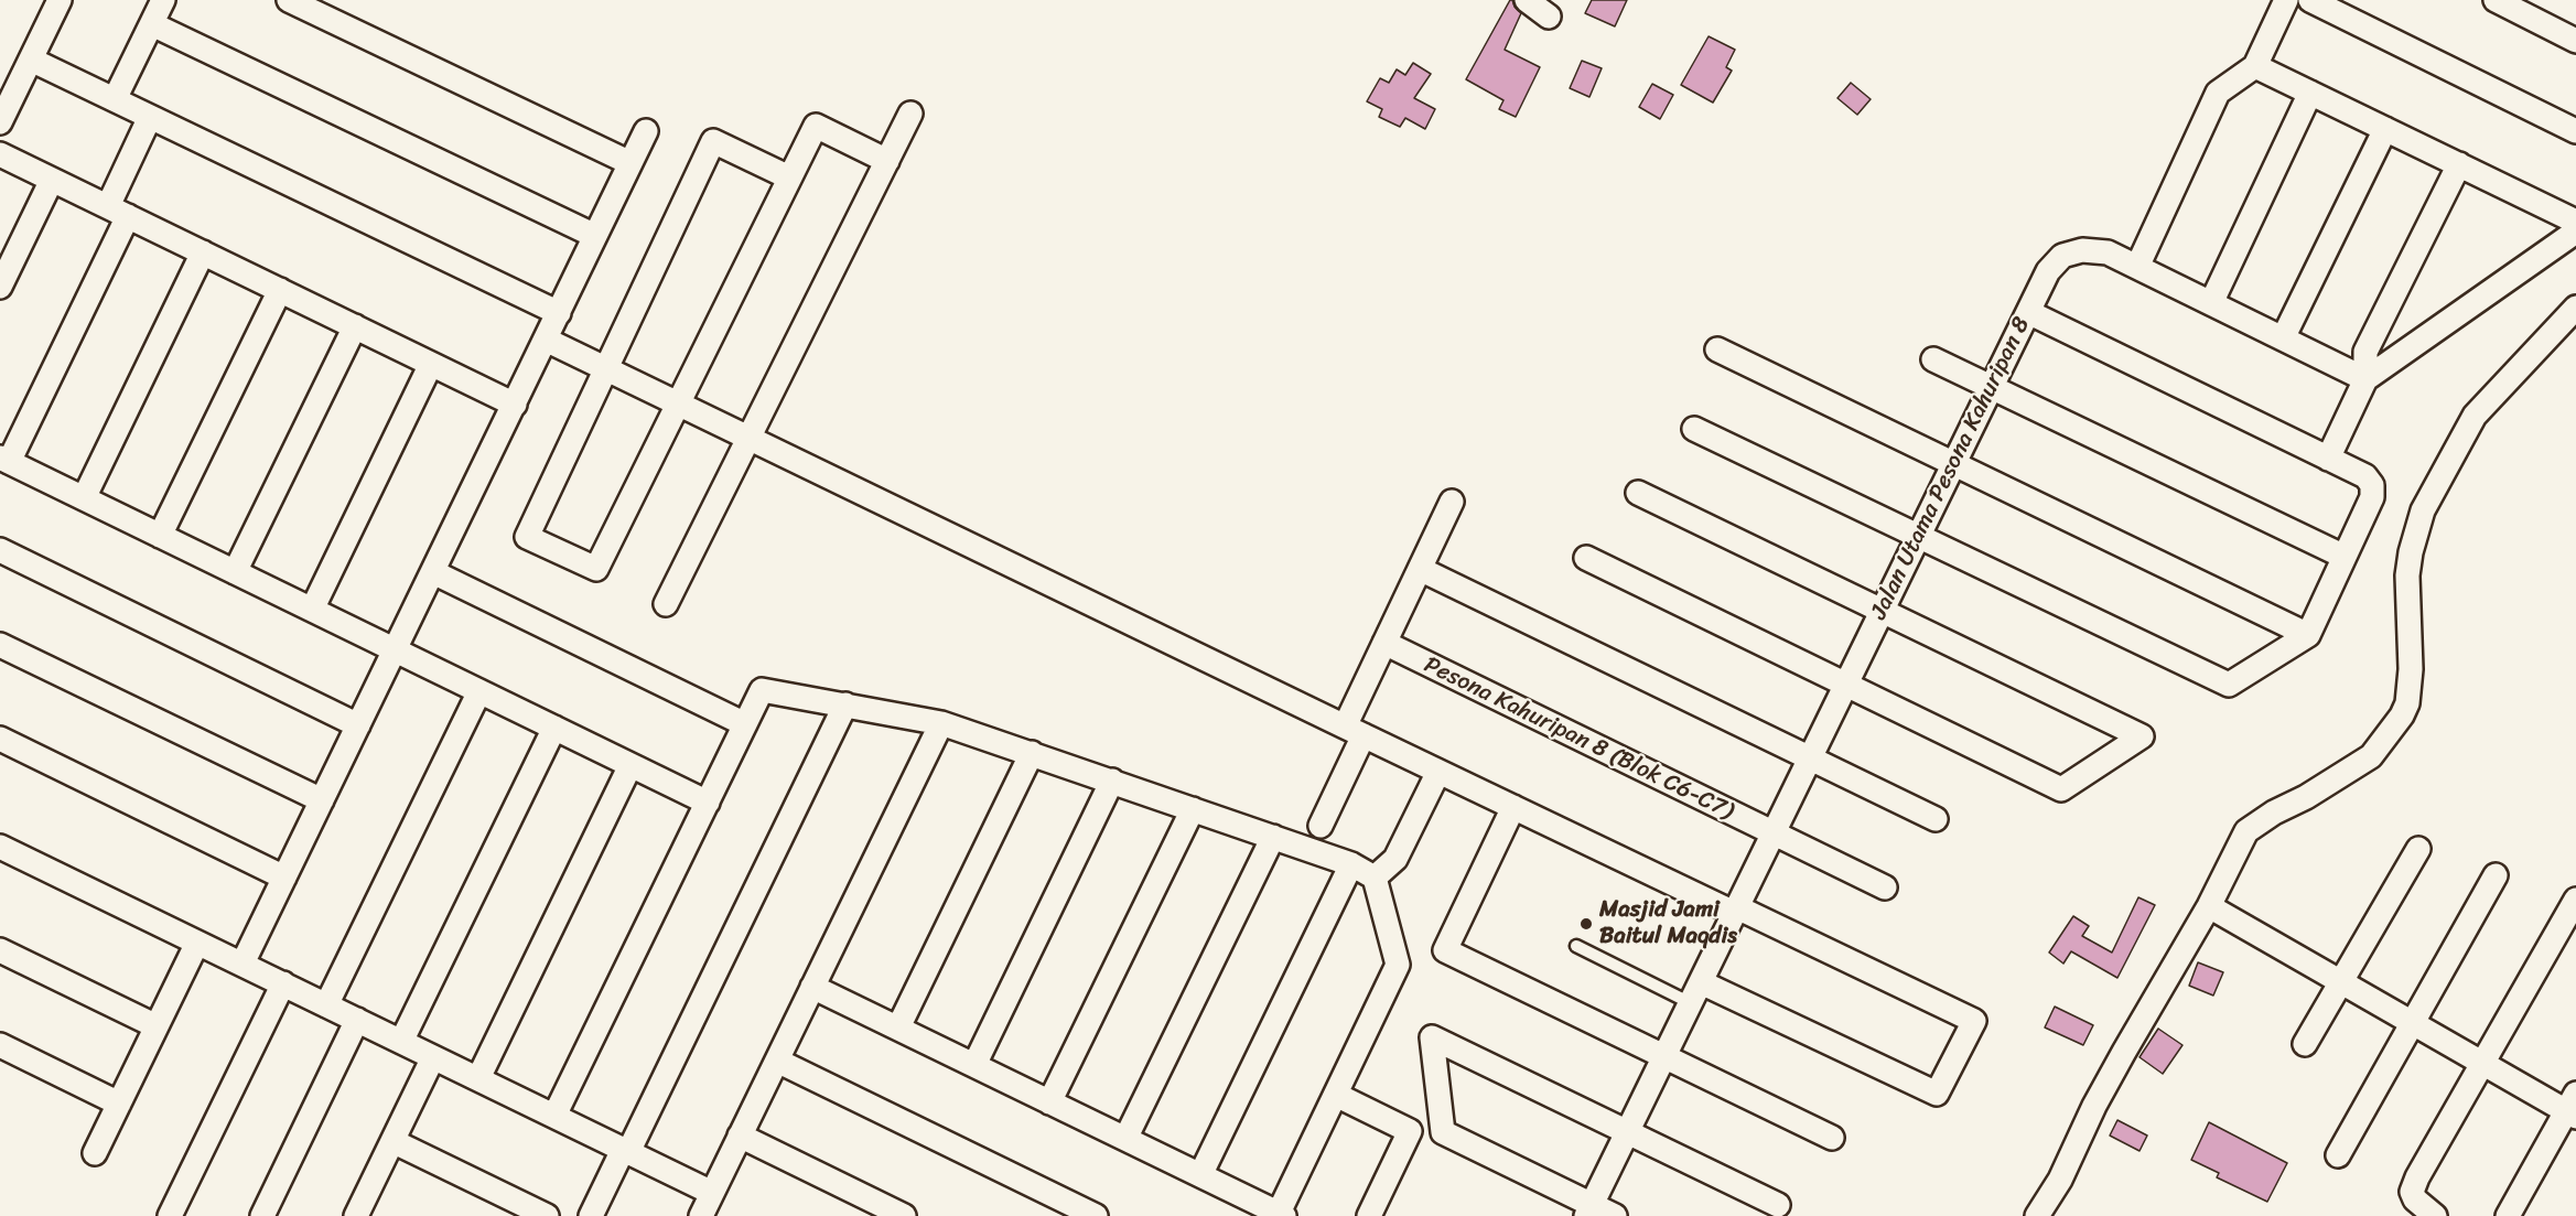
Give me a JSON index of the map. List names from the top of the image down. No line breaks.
{"streets":{"street":["Jalan Utama Pesona Kahuripan 8","Pesona Kahuripan 8 (Blok C6-C7)"]},"crossings":[["Jalan Utama Pesona Kahuripan 8","Pesona Kahuripan 8 (Blok C6-C7)"]],"places":["Masjid Jami Baitul Maqdis"]}
